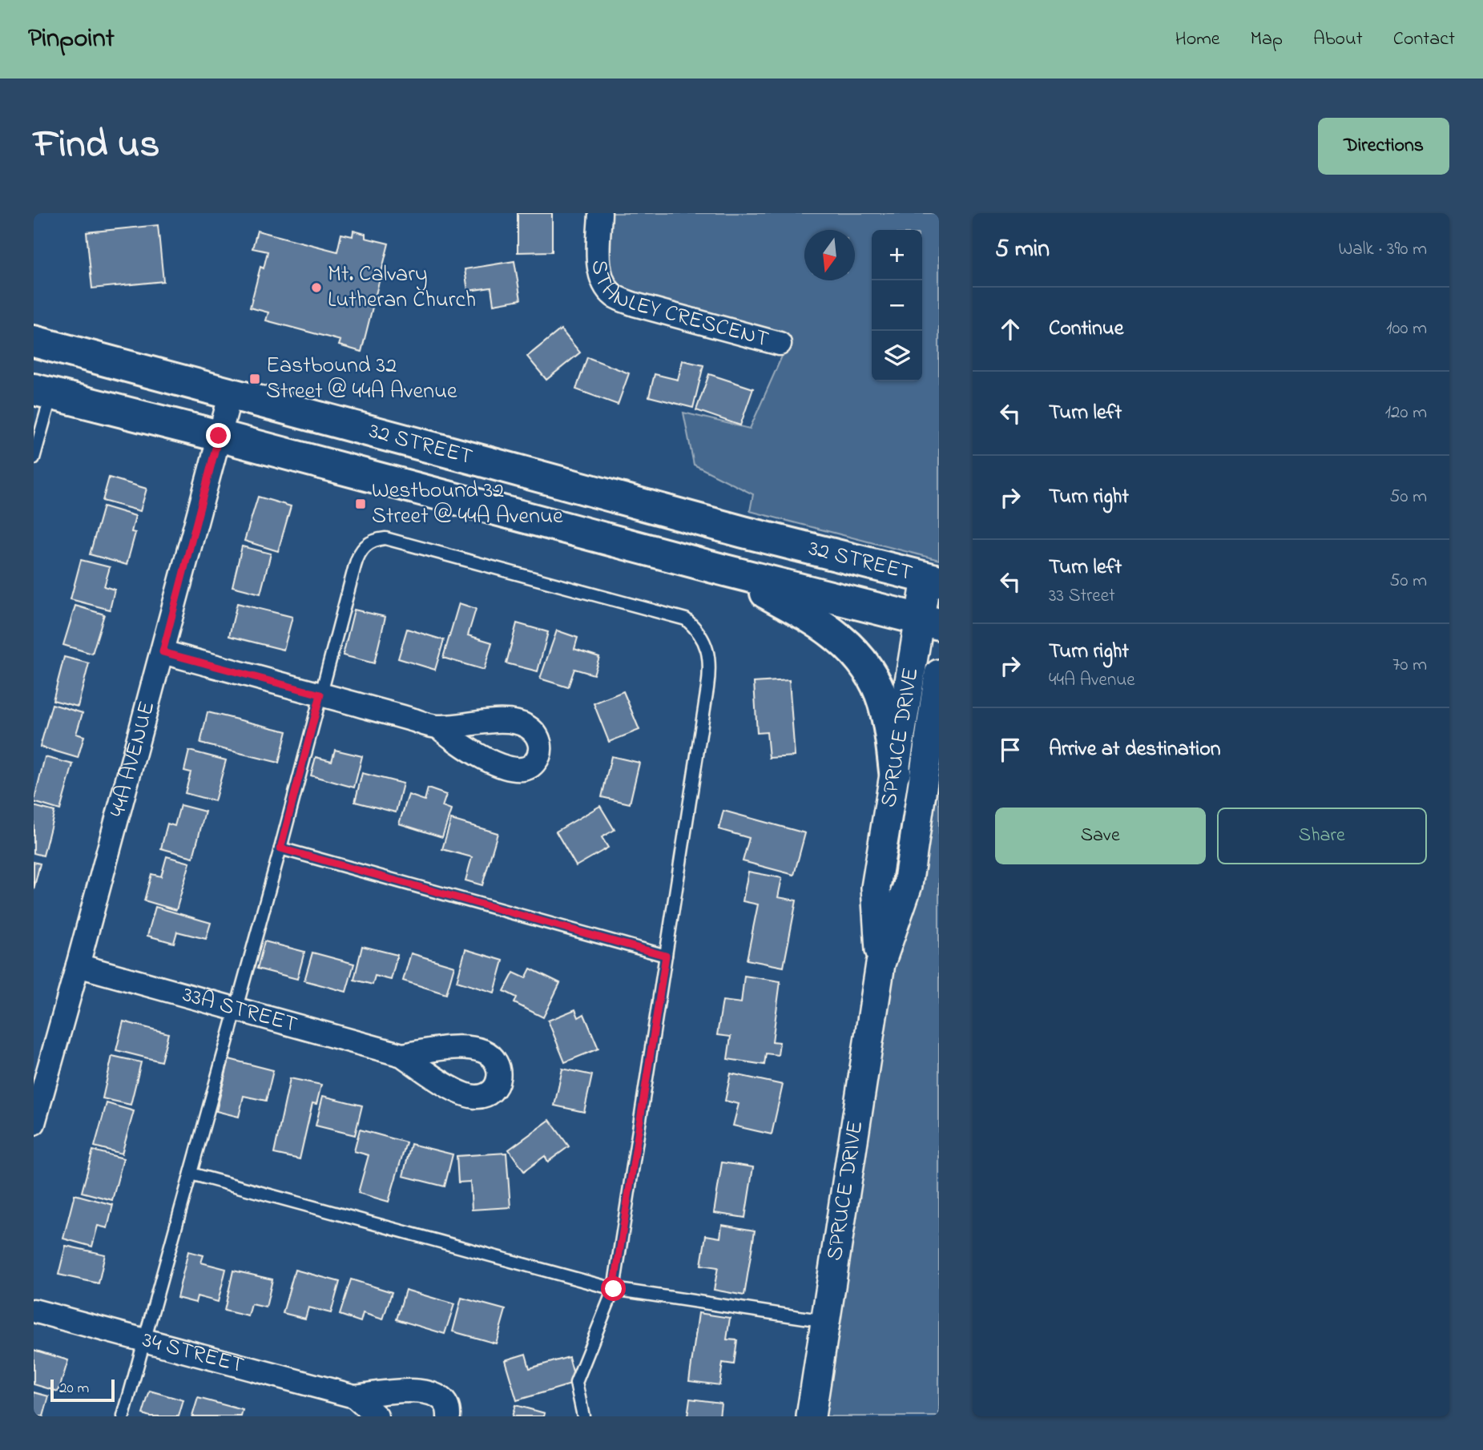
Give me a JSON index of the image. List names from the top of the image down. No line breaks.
{"streets":{"main road":["32 STREET"],"street":["STANLEY CRESCENT","SPRUCE DRIVE","44A AVENUE","33A STREET","34 STREET"]},"crossings":[["32 STREET","SPRUCE DRIVE"],["32 STREET","44A AVENUE"],["44A AVENUE","33A STREET"]],"places":{"other":["Mt. Calvary Lutheran Church"],"transit":["Eastbound 32 Street @ 44A Avenue","Westbound 32 Street @ 44A Avenue"]},"scale_bar":"20 m","north":"bottom","page":{"header":"Pinpoint","nav":["Home","Map","About","Contact"],"title":"Find us","buttons":["Directions",["Save","Share"]],"heading":["5 min","Walk · 390 m"],"map_buttons":["+","−"],"list":[["Continue","100 m"],["Turn left","120 m"],["Turn right","50 m"],["Turn left","33 Street","50 m"],["Turn right","44A Avenue","70 m"],"Arrive at destination"],"scale":"20 m"}}
